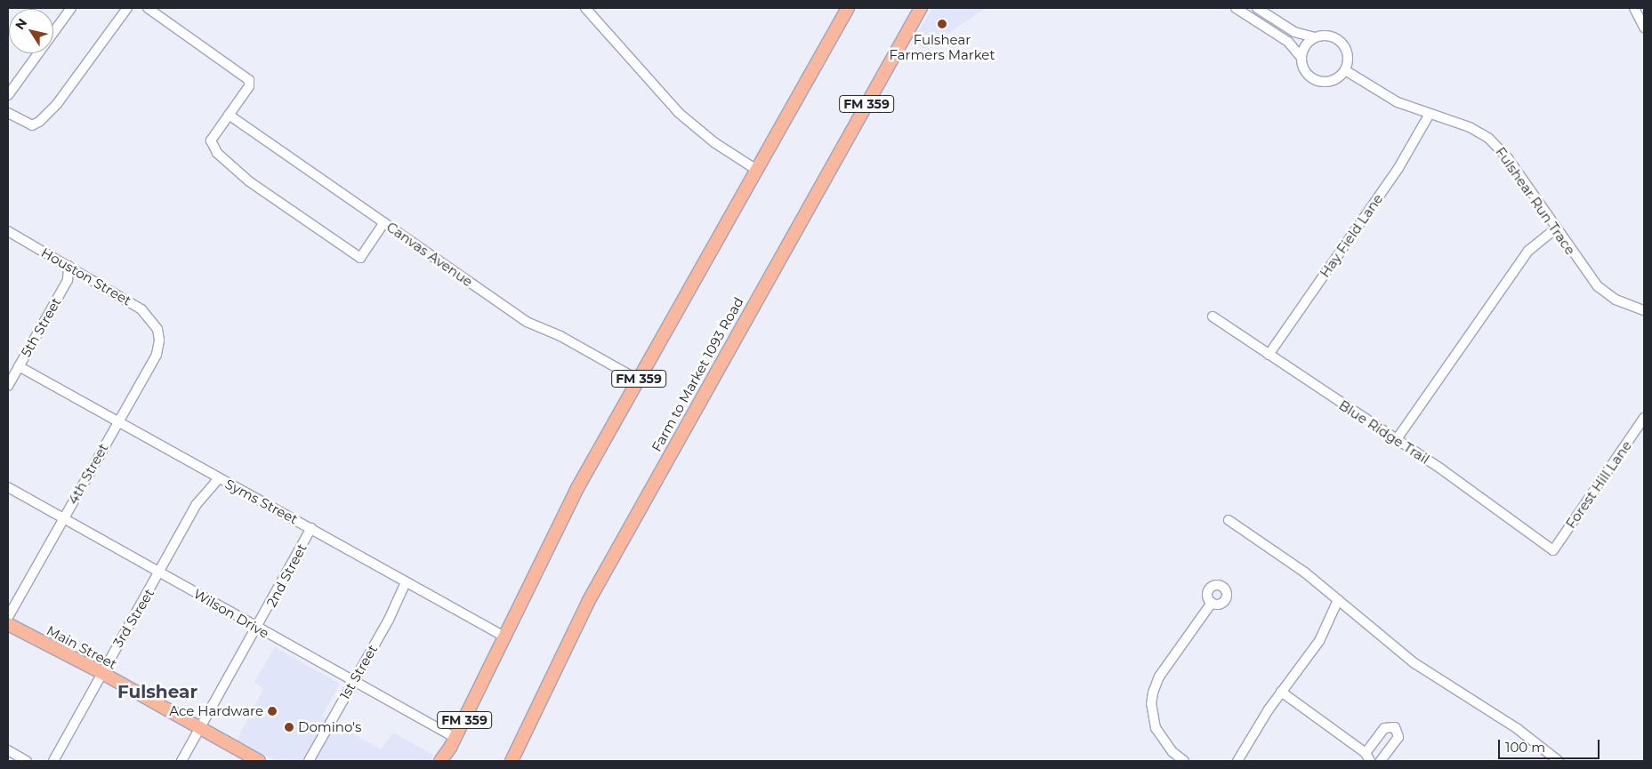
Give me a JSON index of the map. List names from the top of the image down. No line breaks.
{"streets":{"main road":["FM 359","Farm to Market 1093 Road","Main Street"],"street":["Fulshear Run Trace","Hay Field Lane","Canvas Avenue","Houston Street","5th Street","Blue Ridge Trail","4th Street","Forest Hill Lane","Syms Street","2nd Street","Wilson Drive","3rd Street","1st Street"]},"crossings":[["FM 359","Canvas Avenue"],["FM 359","Syms Street"],["FM 359","Wilson Drive"],["Fulshear Run Trace","Hay Field Lane"],["Hay Field Lane","Blue Ridge Trail"],["Houston Street","5th Street"],["Houston Street","4th Street"],["5th Street","Syms Street"],["Blue Ridge Trail","Forest Hill Lane"],["4th Street","Syms Street"],["4th Street","Wilson Drive"],["Syms Street","2nd Street"],["Syms Street","3rd Street"],["Syms Street","1st Street"],["2nd Street","Wilson Drive"],["2nd Street","Main Street"],["Wilson Drive","3rd Street"],["Wilson Drive","1st Street"],["3rd Street","Main Street"]],"districts":["Fulshear"],"places":["Fulshear Farmers Market","Ace Hardware","Domino's"],"scale_bar":"100 m","north":"top left"}
